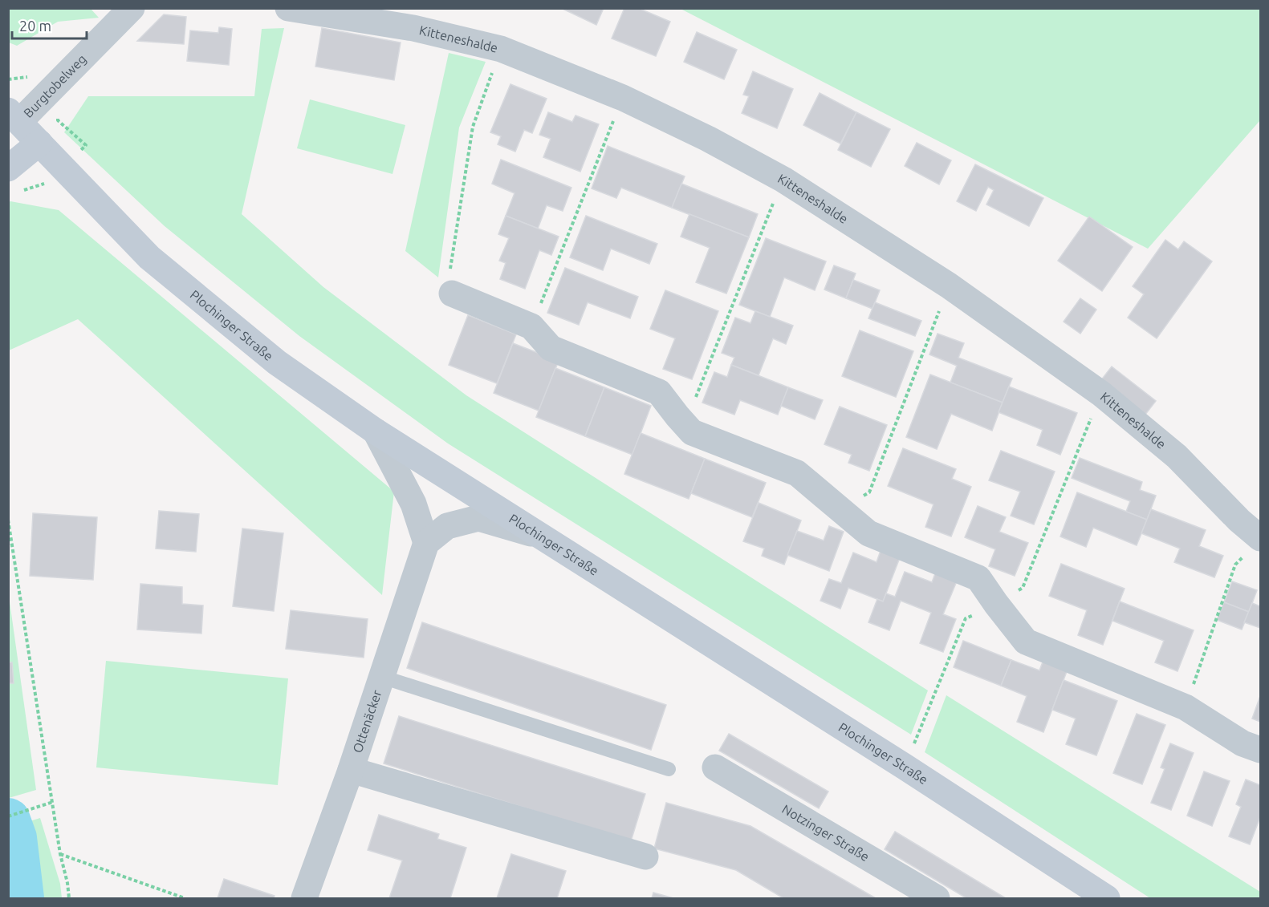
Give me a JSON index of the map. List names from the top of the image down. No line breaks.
{"streets":{"main road":["Plochinger Straße"],"street":["Kitteneshalde","Burgtobelweg","Ottenäcker","Notzinger Straße"]},"crossings":[["Burgtobelweg","Plochinger Straße"]],"scale_bar":"20 m"}
